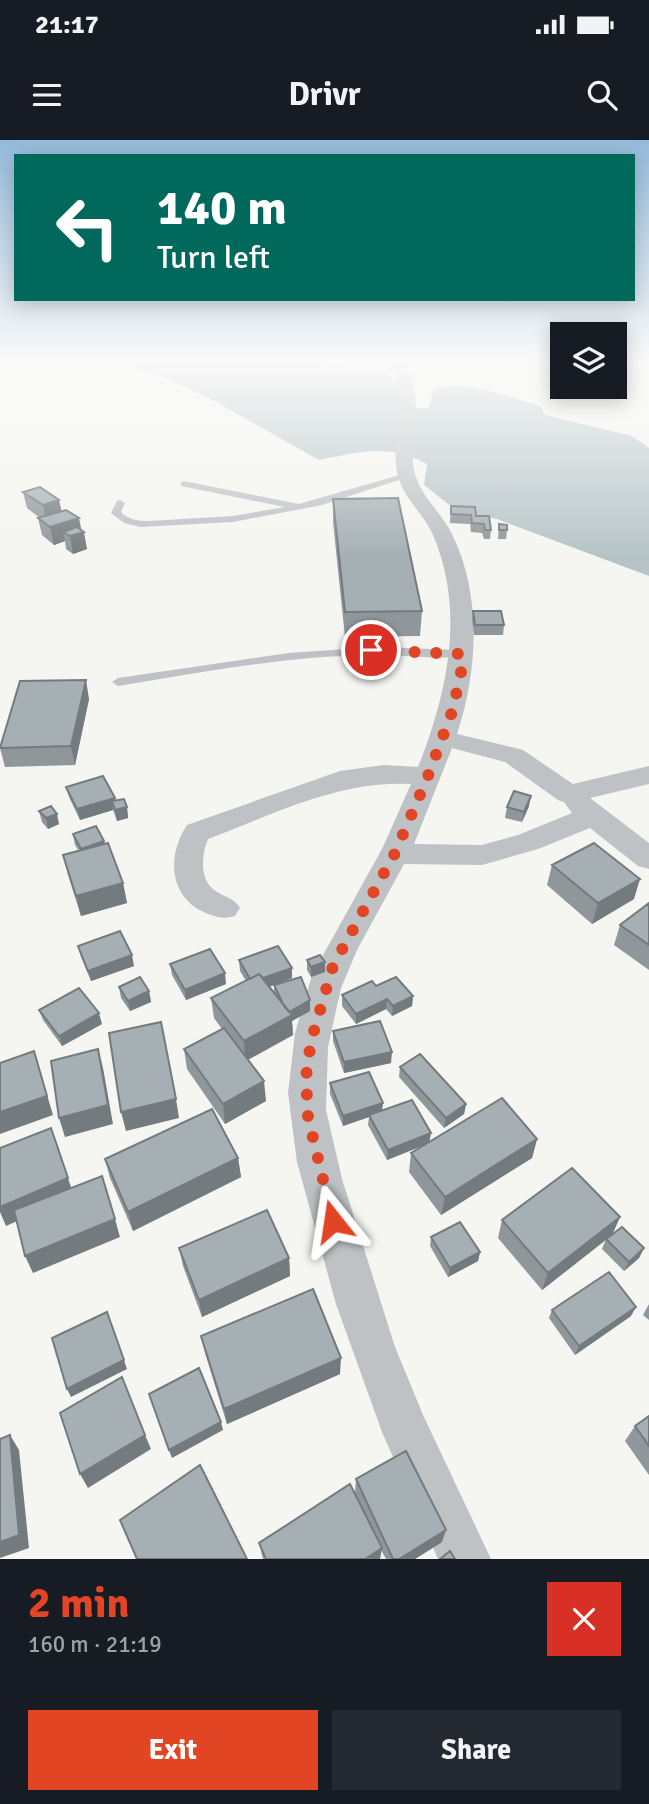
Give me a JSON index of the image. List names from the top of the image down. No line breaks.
{"page":{"status":"21:17","header":"Drivr","turn":["140 m","Turn left"],"heading":["2 min","160 m · 21:19"],"buttons":["Exit","Share"]}}
